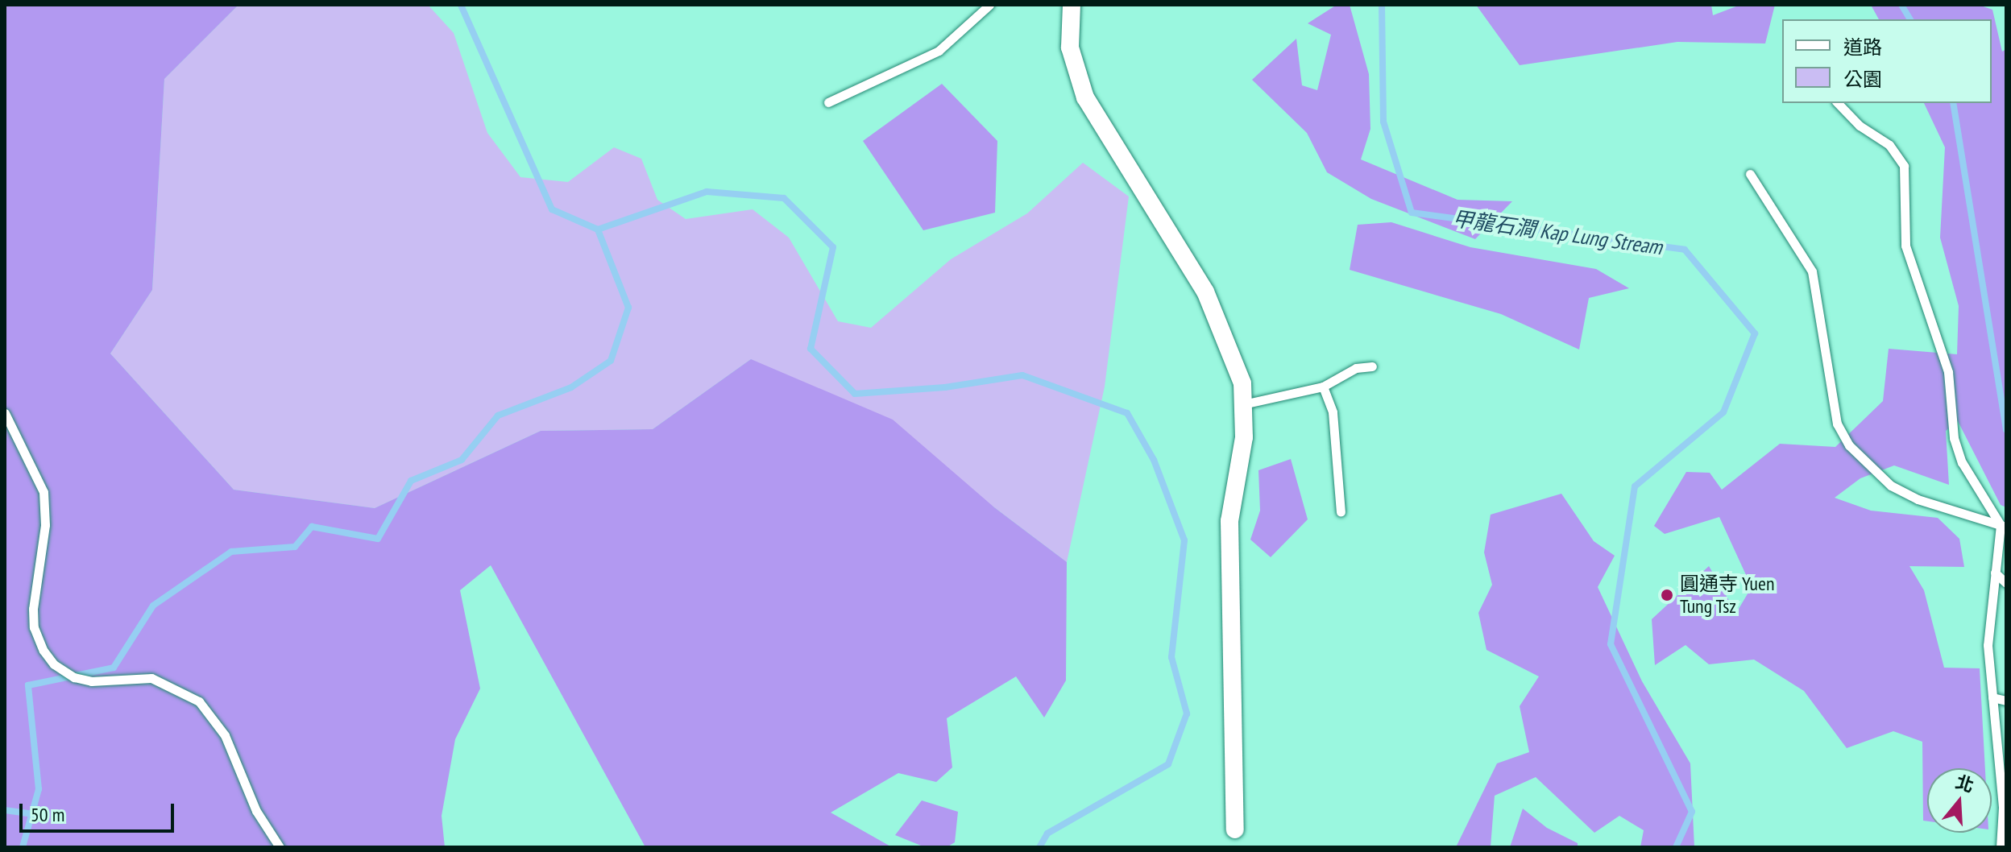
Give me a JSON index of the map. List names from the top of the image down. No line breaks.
{"water":["甲龍石澗 Kap Lung Stream"],"places":["圓通寺 Yuen Tung Tsz"],"legend":["道路","公園"],"scale_bar":"50 m","north":"top"}
